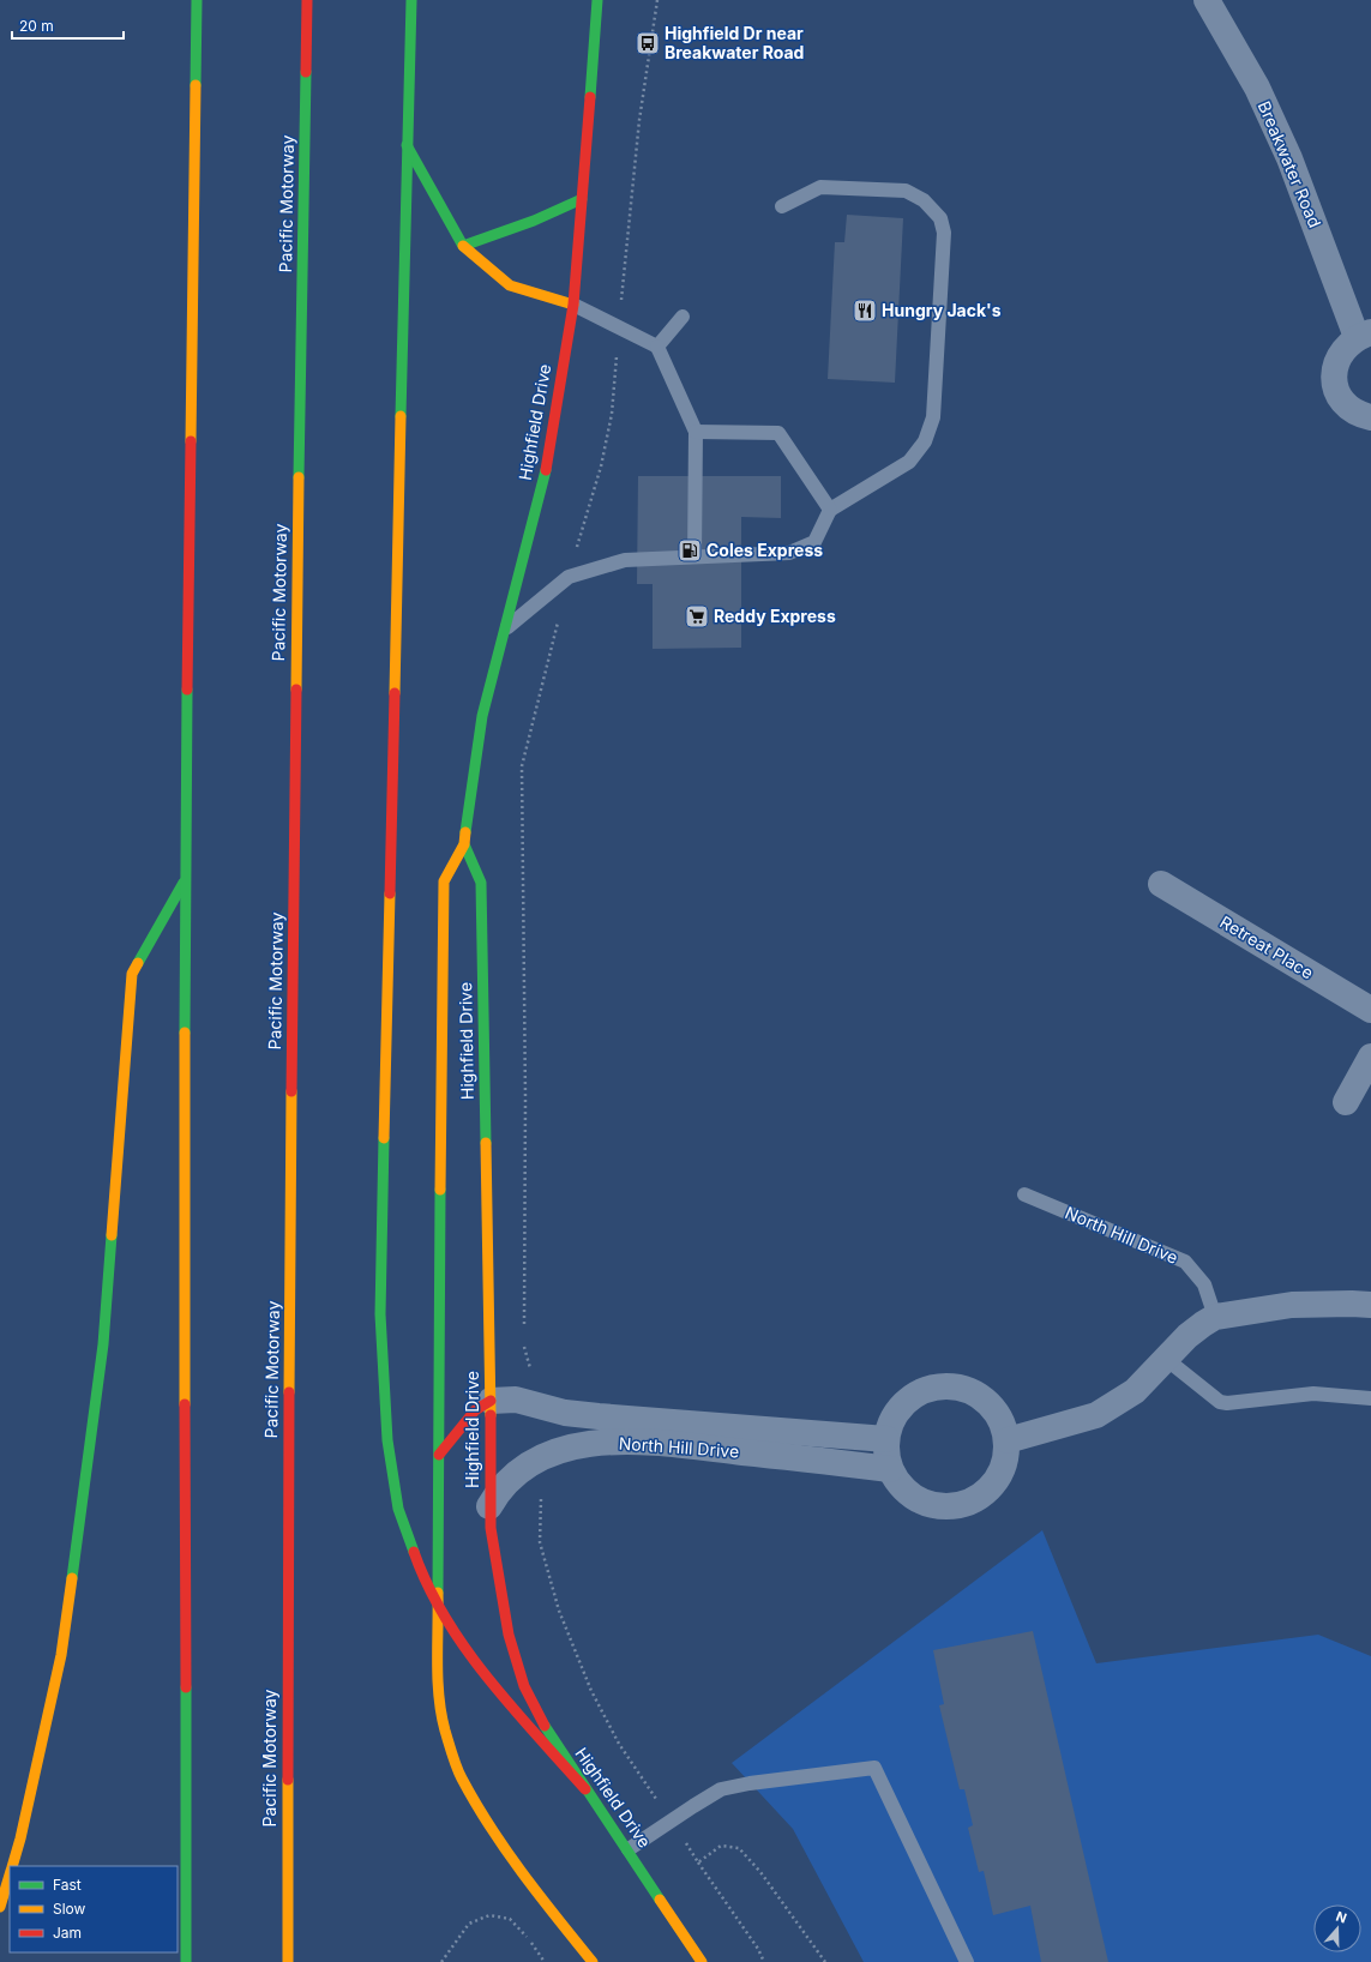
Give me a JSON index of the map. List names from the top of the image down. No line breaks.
{"streets":{"main road":["Pacific Motorway","Highfield Drive"],"street":["Breakwater Road","Retreat Place","North Hill Drive"]},"crossings":[["Highfield Drive","North Hill Drive"]],"places":{"bus stop":["Highfield Dr near Breakwater Road"],"restaurant":["Hungry Jack's"],"fuel station":["Coles Express"],"supermarket":["Reddy Express"]},"legend":["Fast","Slow","Jam"],"scale_bar":"20 m","north":"top"}
